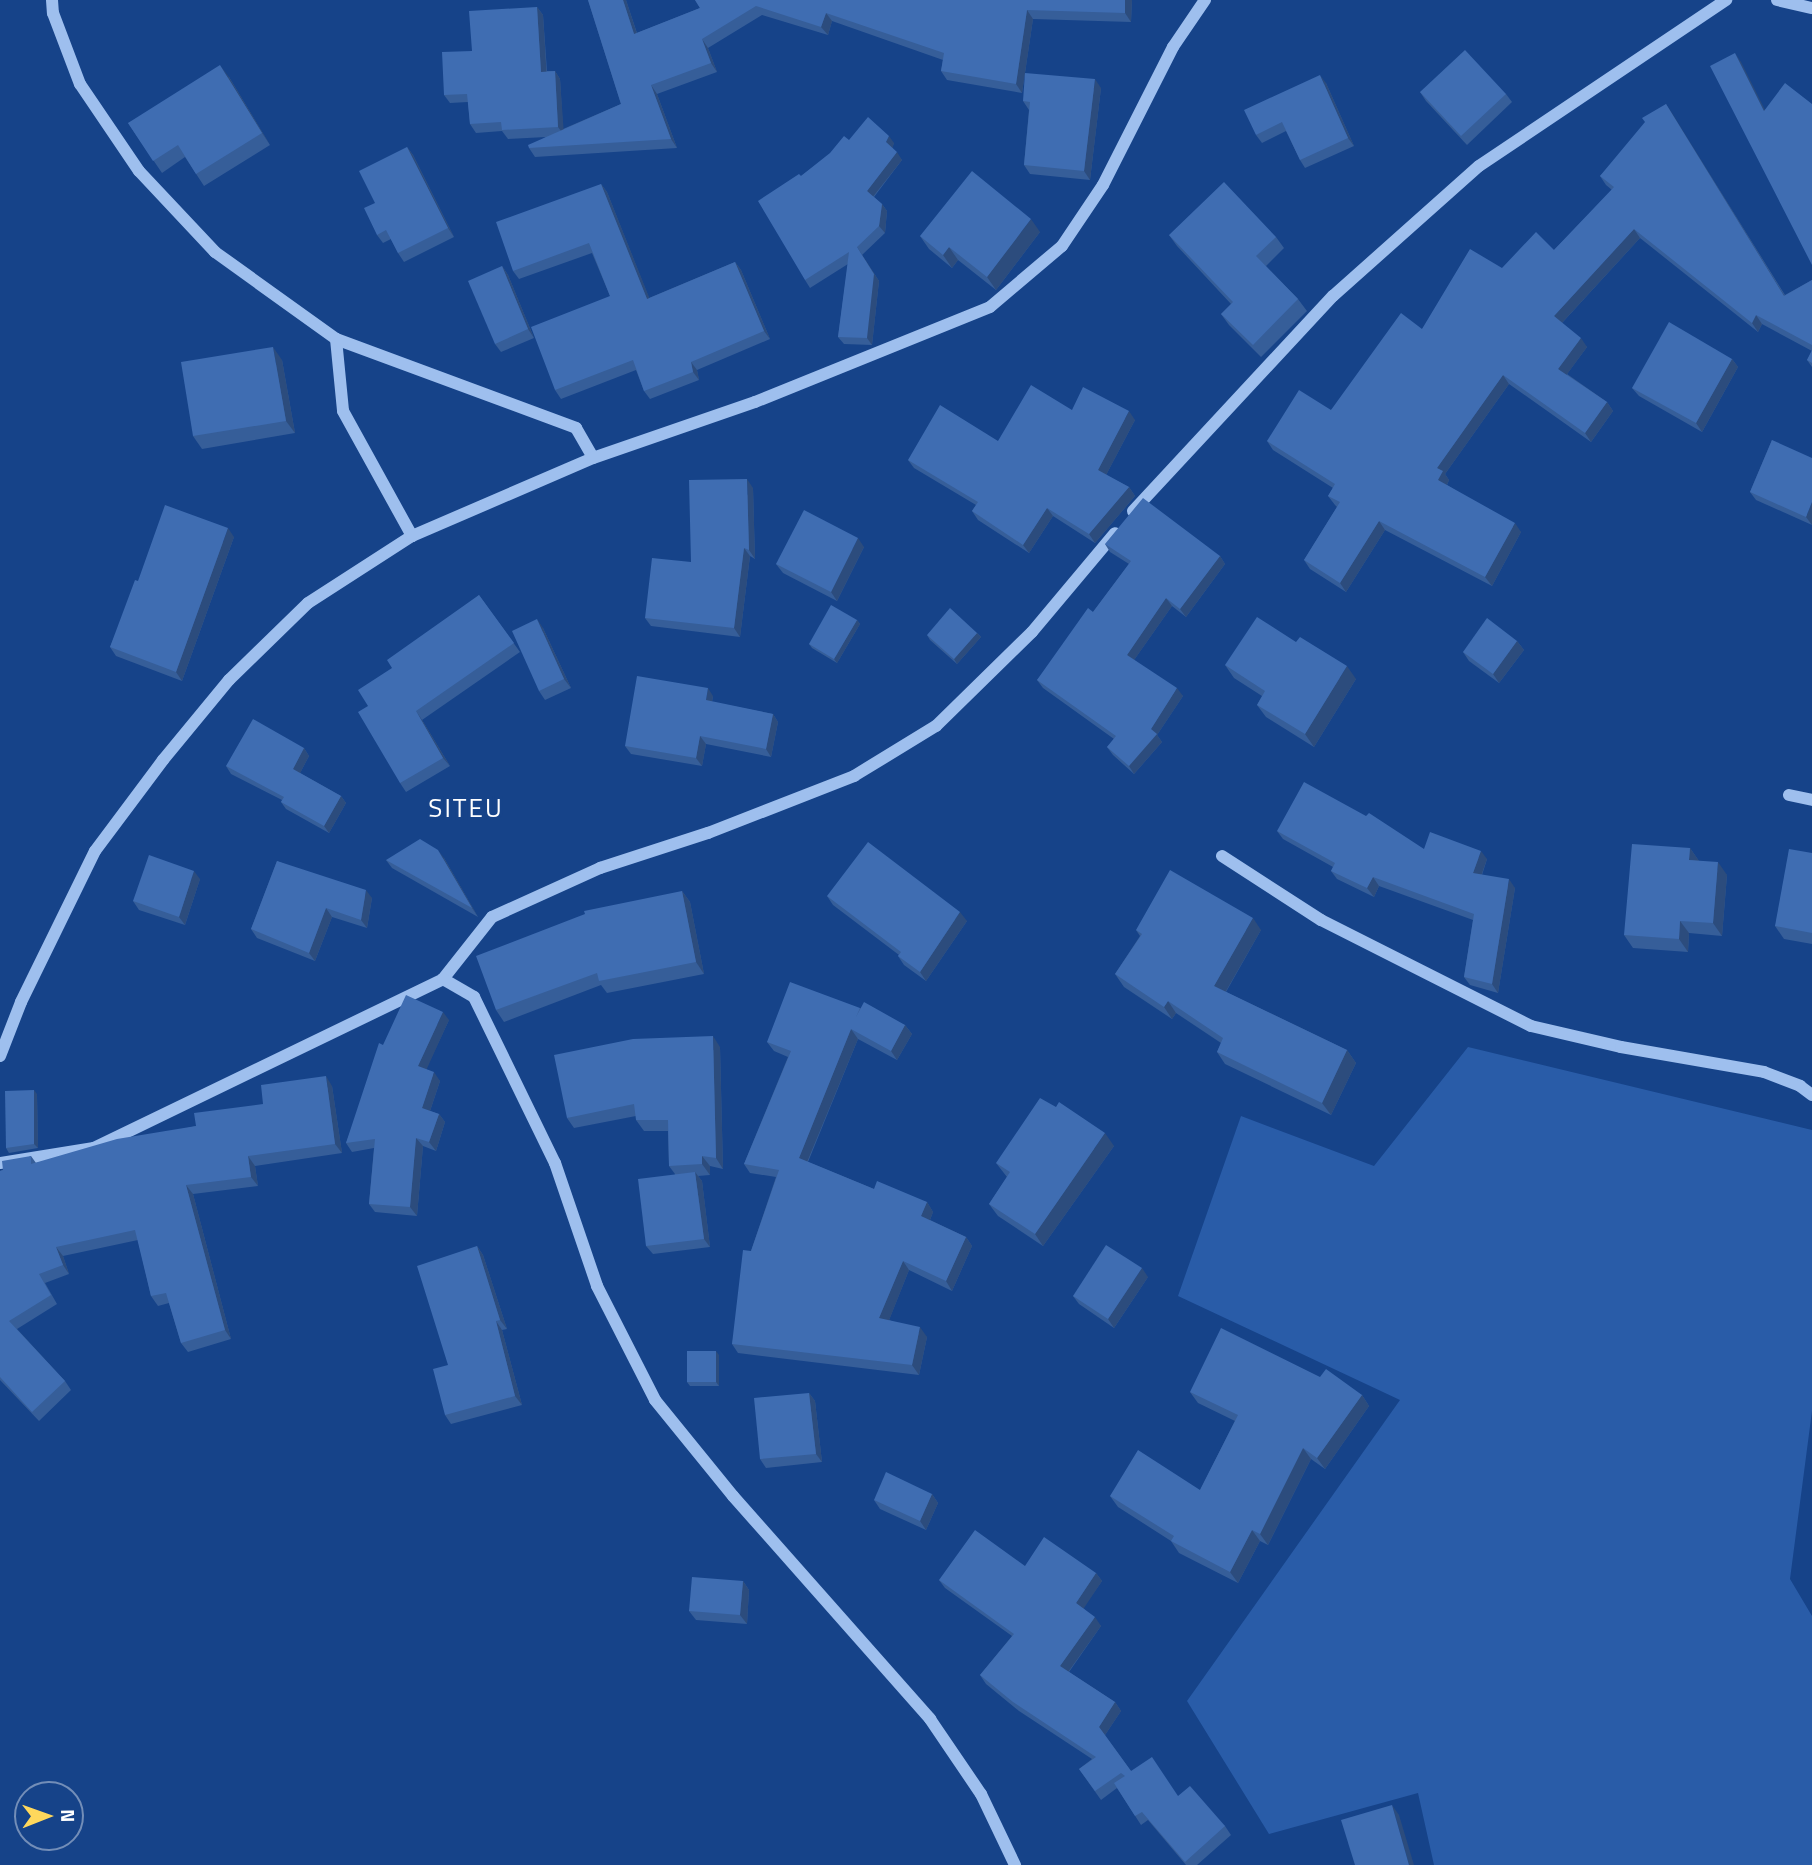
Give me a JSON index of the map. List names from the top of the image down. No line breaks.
{"districts":["SITEU"],"north":"right"}
